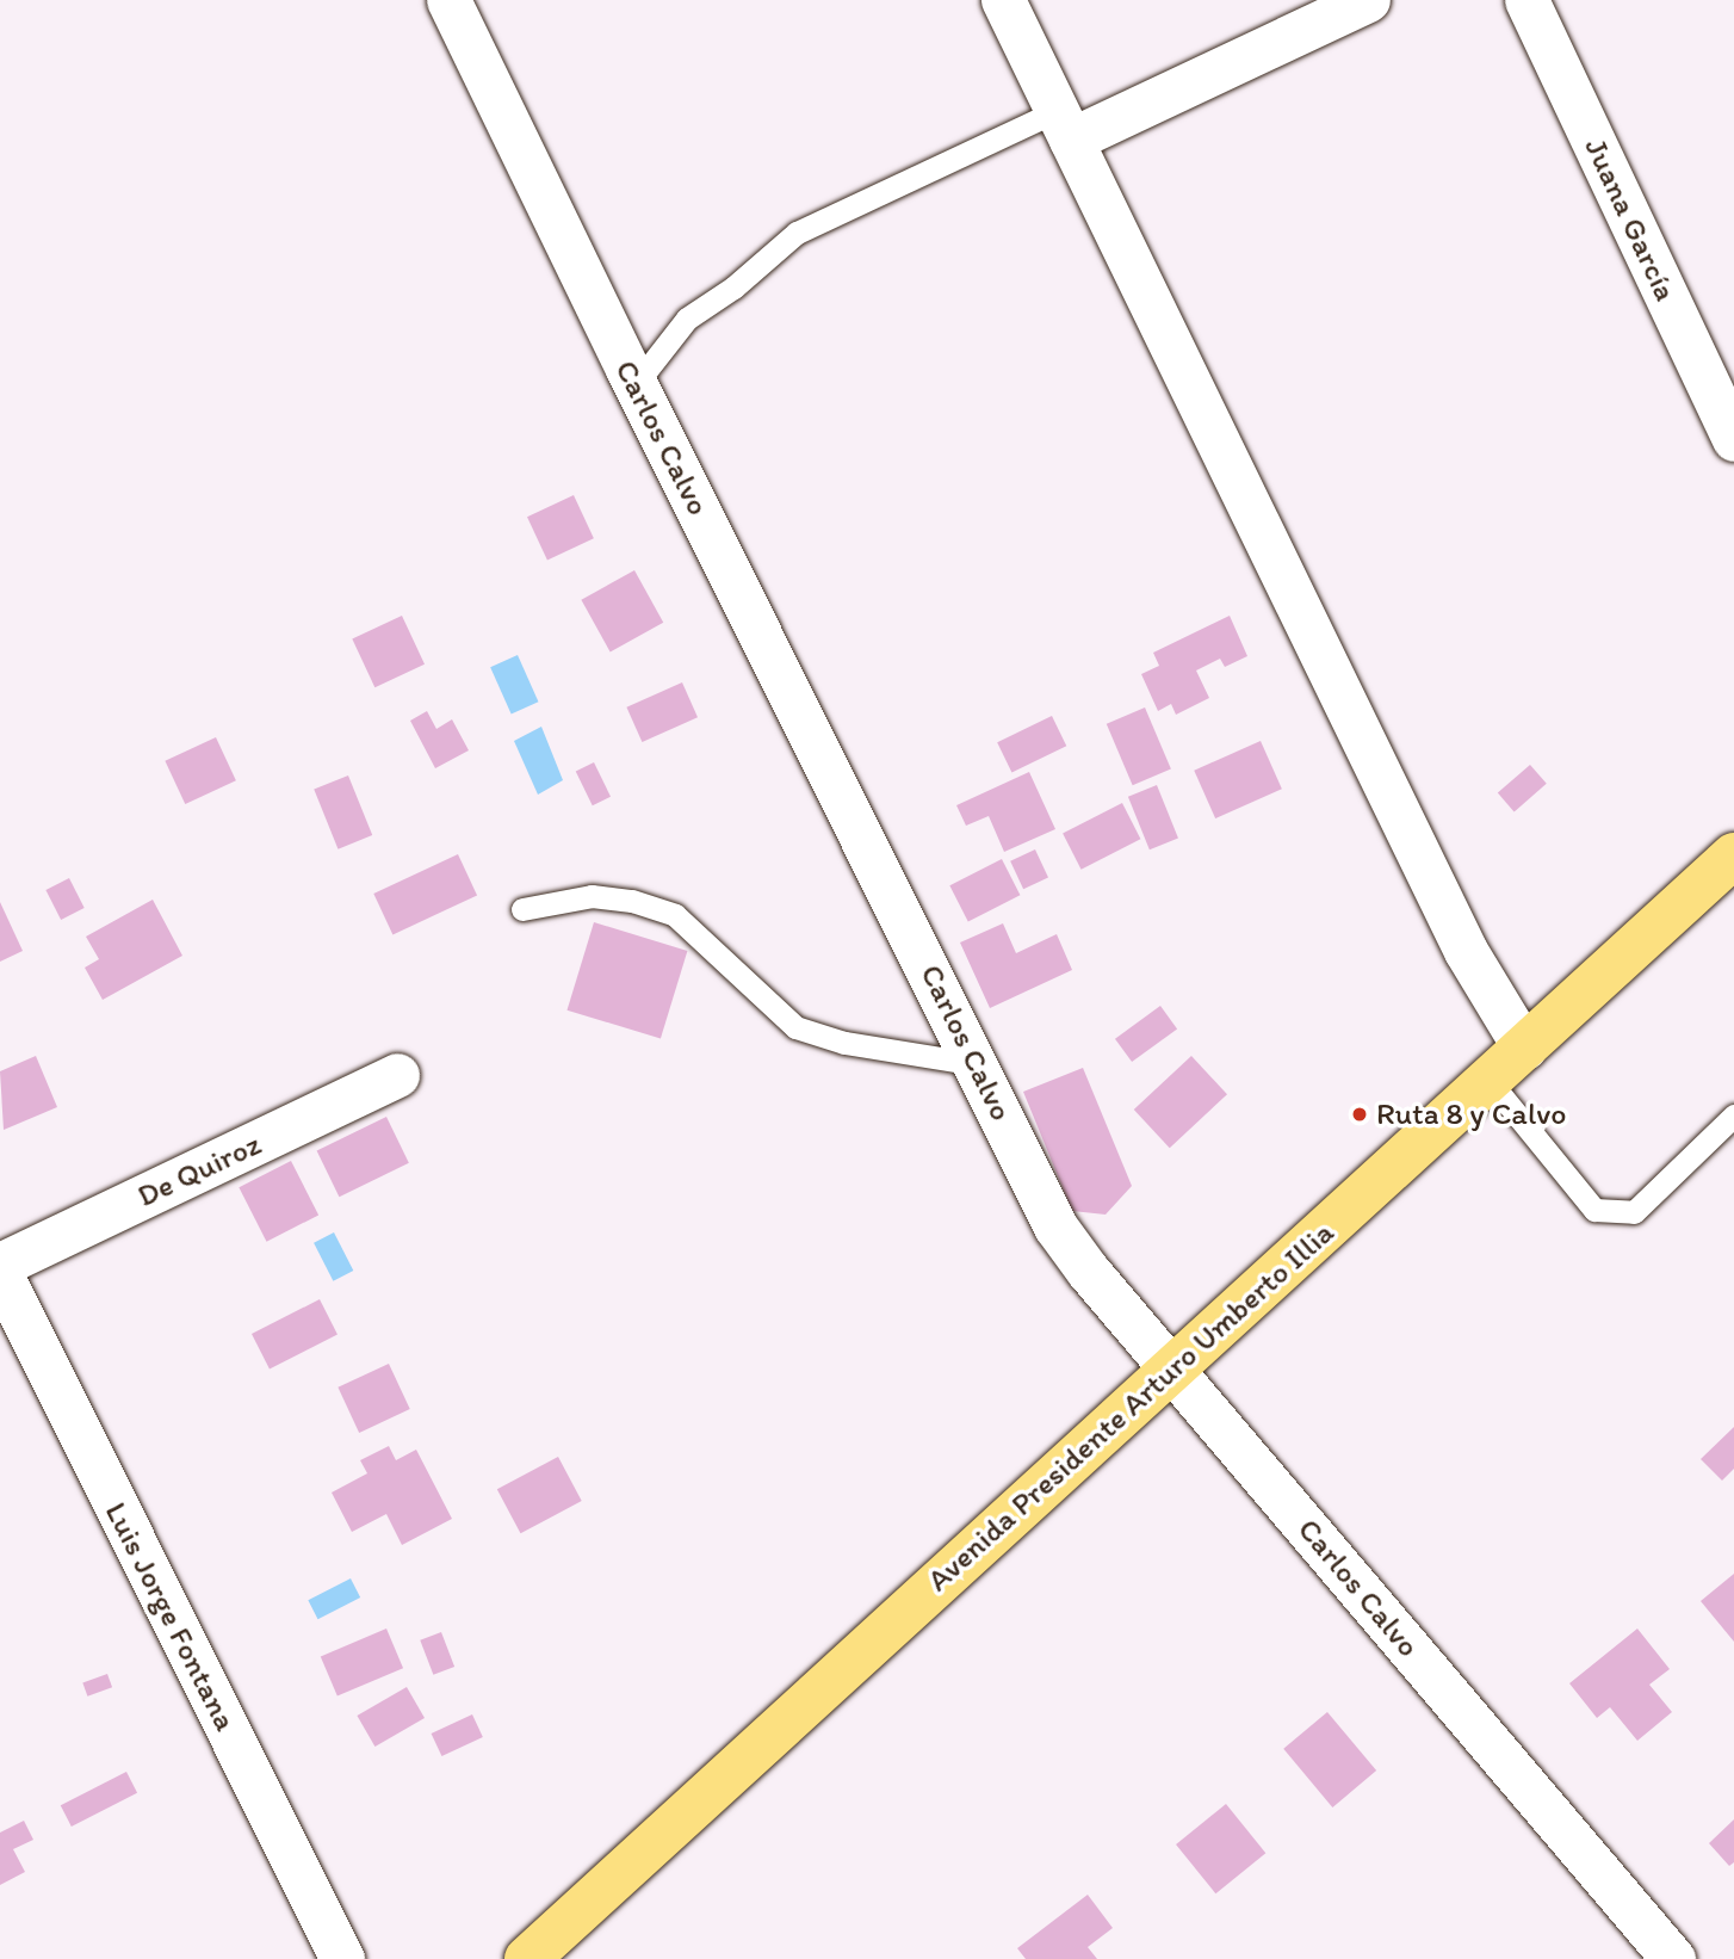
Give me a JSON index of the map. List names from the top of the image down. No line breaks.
{"streets":{"main road":["Avenida Presidente Arturo Umberto Illia"],"street":["Juana García","Carlos Calvo","De Quiroz","Luis Jorge Fontana"]},"crossings":[["Carlos Calvo","Avenida Presidente Arturo Umberto Illia"]],"places":["Ruta 8 y Calvo"]}
